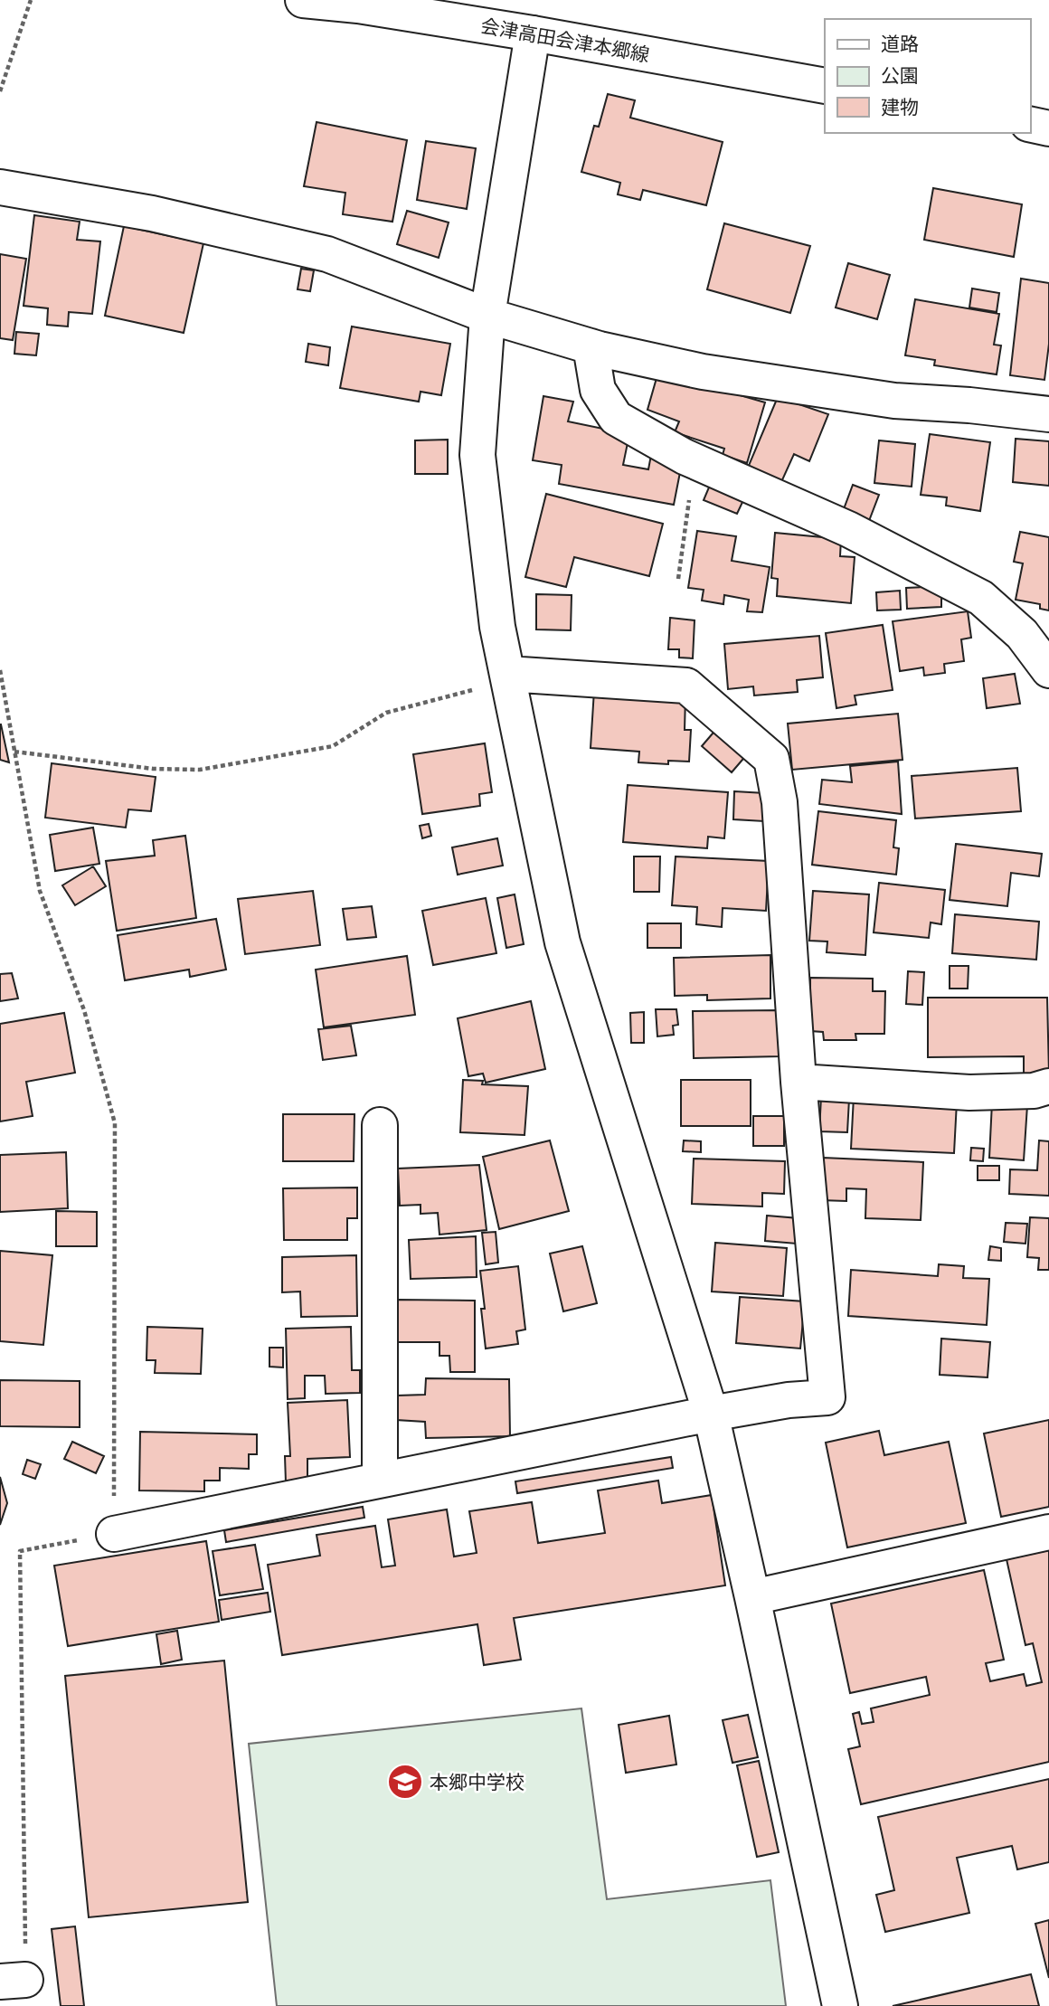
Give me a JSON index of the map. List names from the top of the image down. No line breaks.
{"streets":{"street":["会津高田会津本郷線"]},"places":{"school or university":["本郷中学校"]},"legend":["道路","公園","建物"]}
